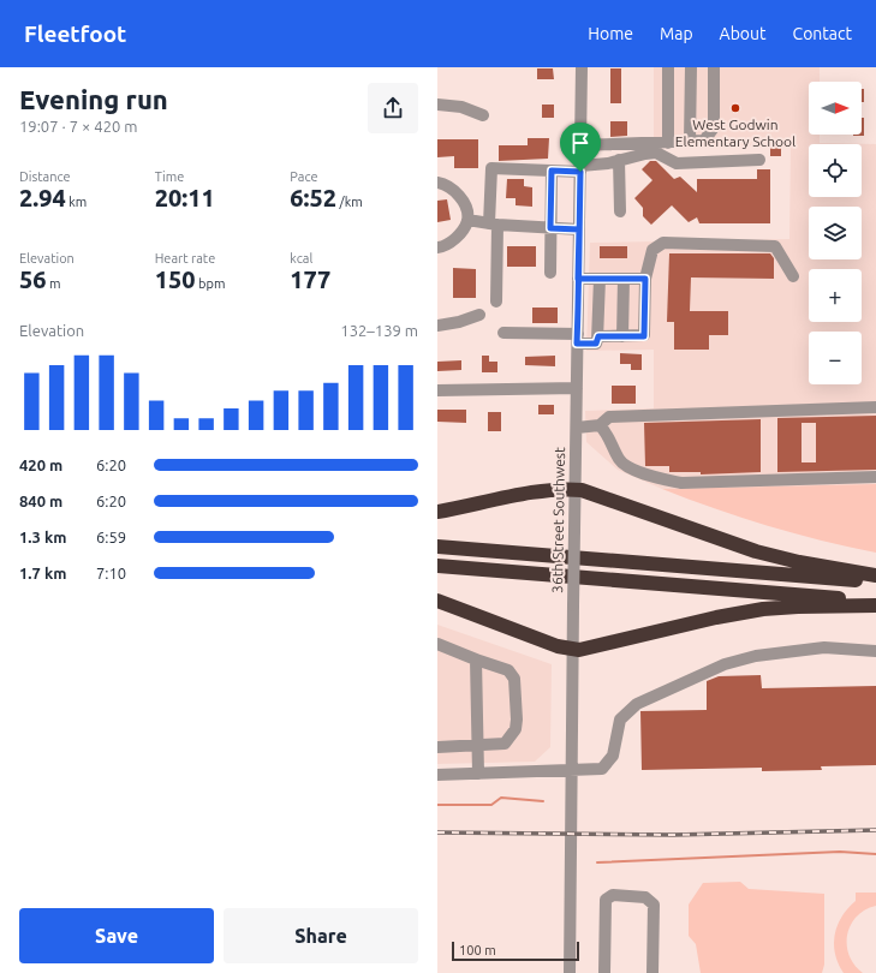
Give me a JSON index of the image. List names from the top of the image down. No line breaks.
{"streets":{"street":["36th Street Southwest"]},"places":["West Godwin Elementary School"],"scale_bar":"100 m","north":"right","page":{"header":"Fleetfoot","nav":["Home","Map","About","Contact"],"heading":["Evening run","19:07 · 7 × 420 m"],"map_buttons":["+","−"],"stats":[["Distance","2.94 km"],["Time","20:11"],["Pace","6:52 /km"],["Elevation","56 m"],["Heart rate","150 bpm"],["kcal","177"]],"chart":["Elevation","132–139 m"],"list":[{"name":"420 m","note":"6:20"},{"name":"840 m","note":"6:20"},{"name":"1.3 km","note":"6:59"},{"name":"1.7 km","note":"7:10"}],"buttons":["Save","Share"],"scale":"100 m"}}
